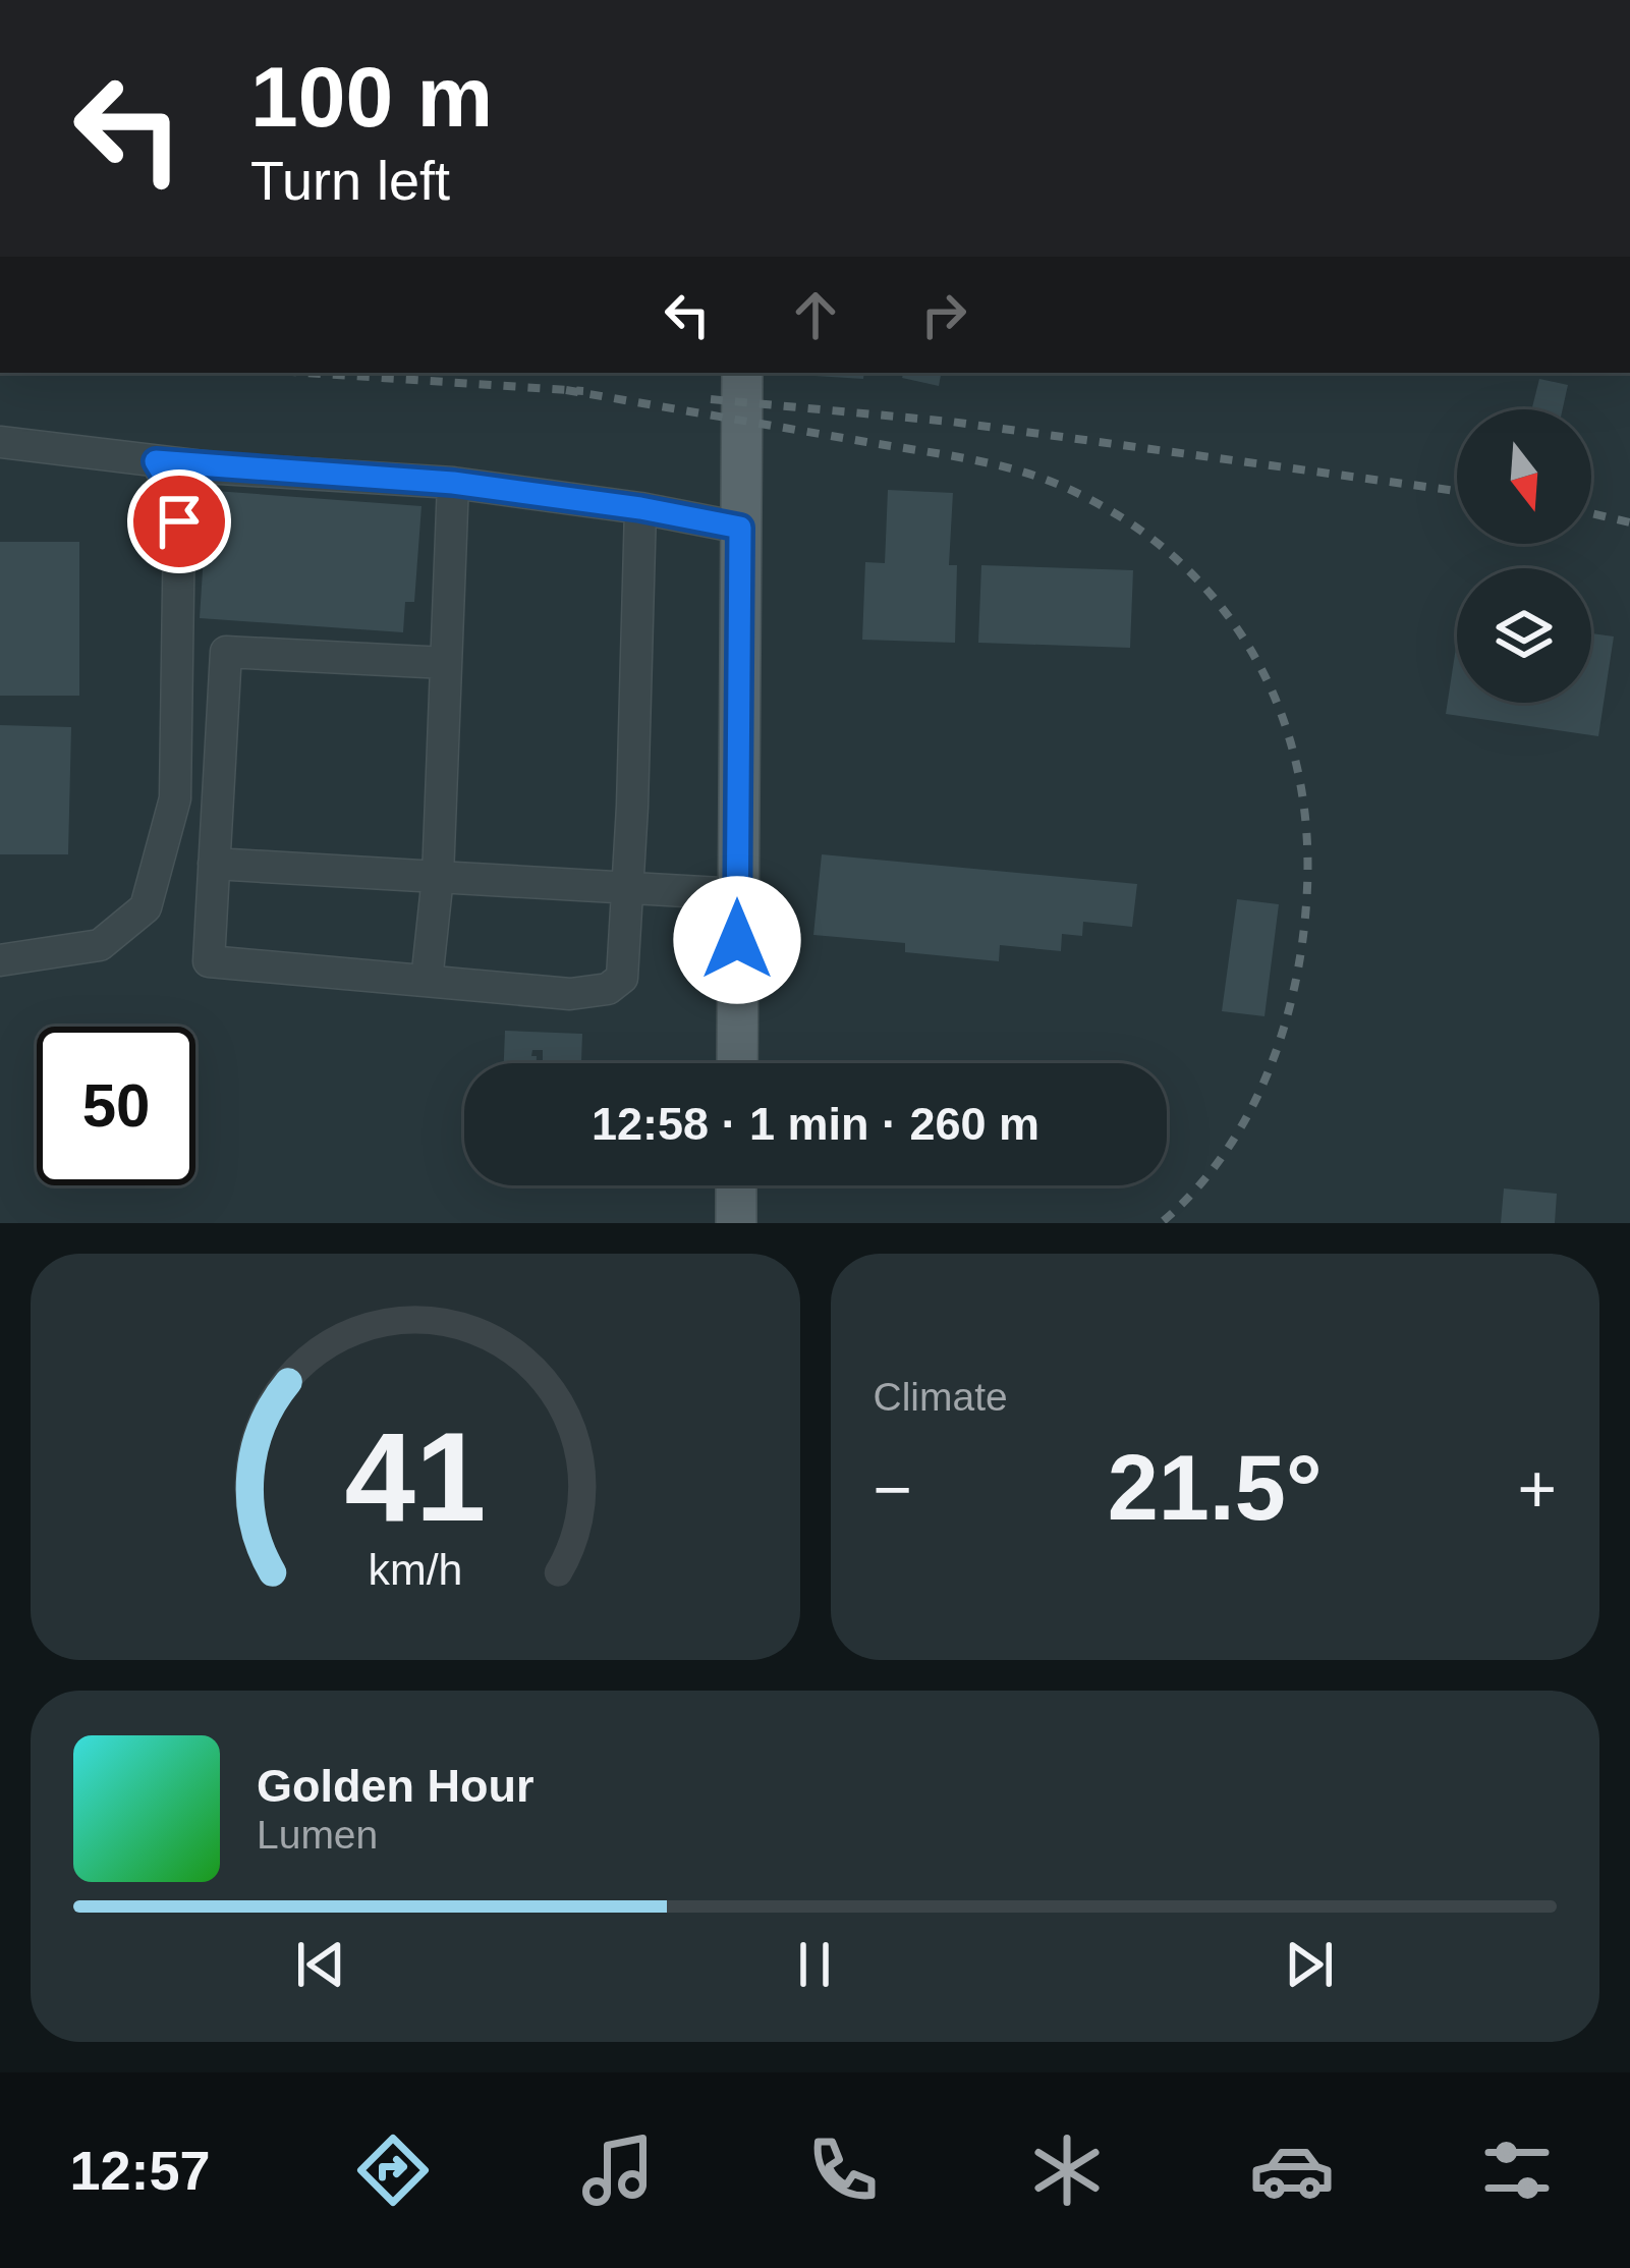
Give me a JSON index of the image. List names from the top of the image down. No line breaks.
{"north":"bottom","page":{"turn":["100 m","Turn left"],"limit":"50","trip":"12:58 · 1 min · 260 m","tile":"Climate","heat":["−","21.5°","+"],"song":["Golden Hour","Lumen"],"tabs":"12:57","gauge":["41","km/h"]}}
